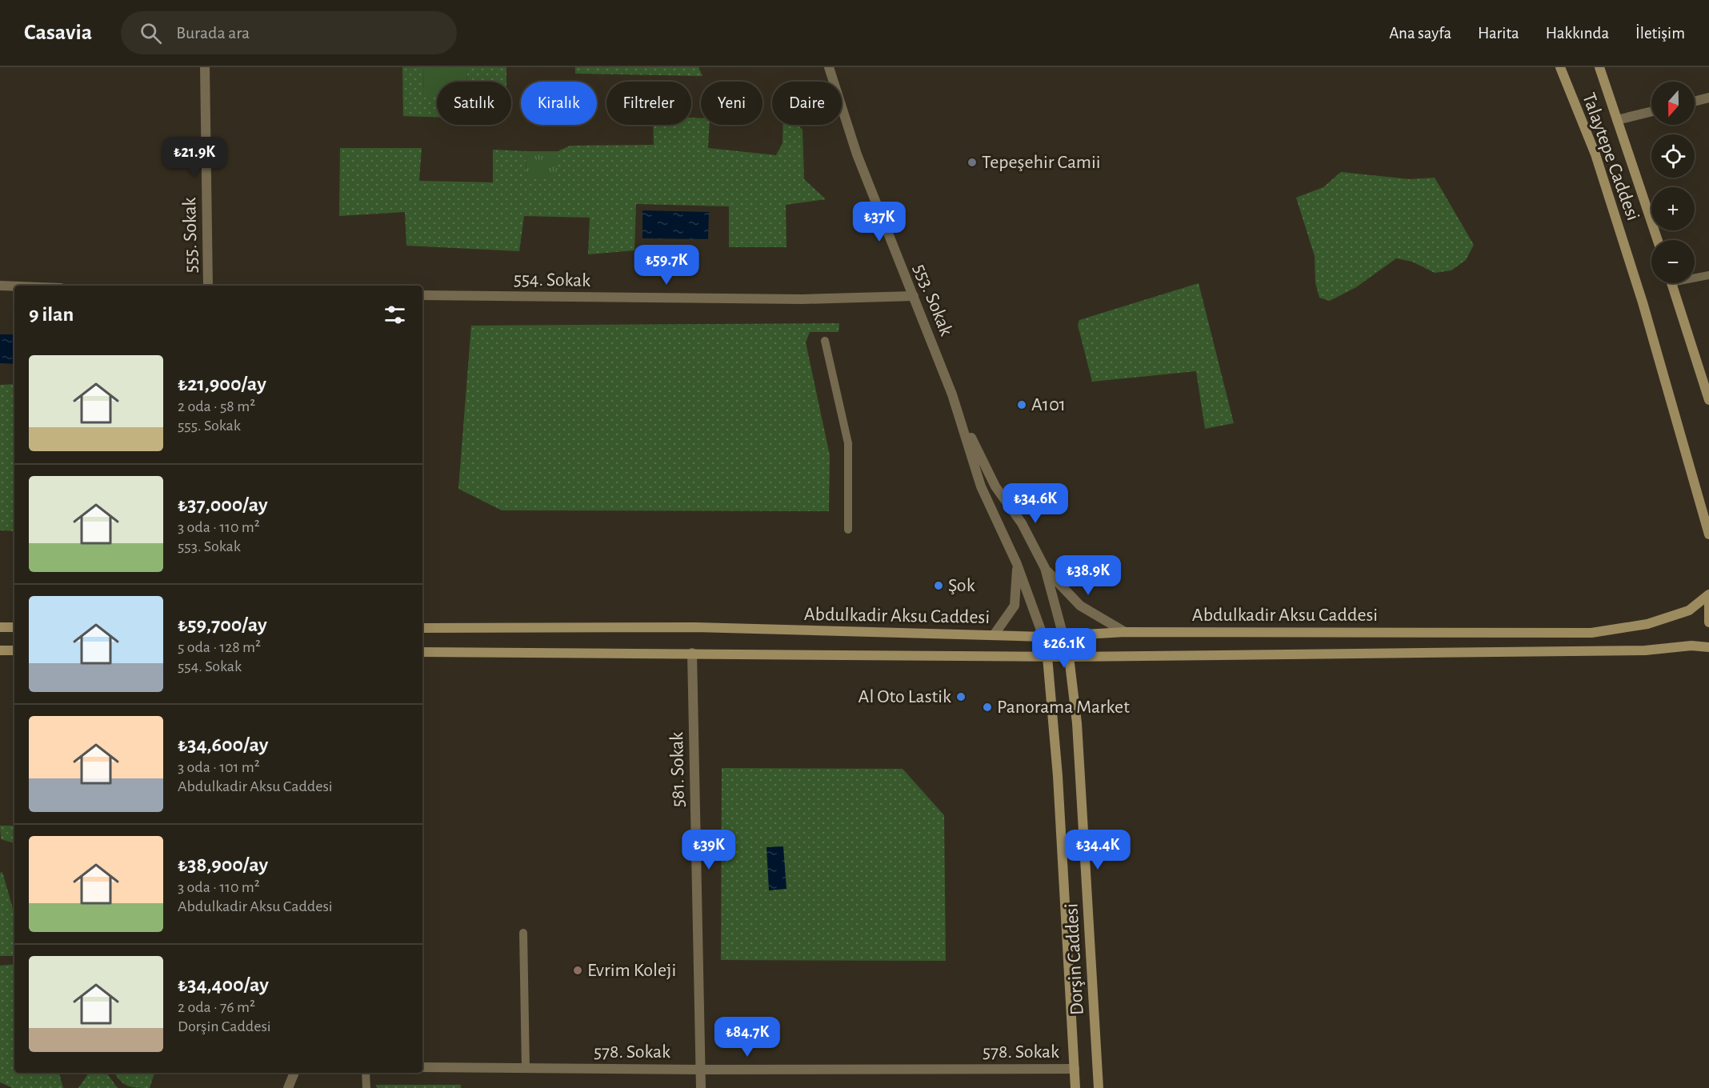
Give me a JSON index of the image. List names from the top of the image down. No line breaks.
{"streets":{"main road":["Talaytepe Caddesi","Abdulkadir Aksu Caddesi","Dorşin Caddesi"],"street":["555. Sokak","554. Sokak","553. Sokak","581. Sokak","578. Sokak"]},"crossings":[["554. Sokak","553. Sokak"],["Abdulkadir Aksu Caddesi","581. Sokak"],["Abdulkadir Aksu Caddesi","Dorşin Caddesi"],["581. Sokak","578. Sokak"],["Dorşin Caddesi","578. Sokak"]],"places":["Tepeşehir Camii","A101","Şok","Al Oto Lastik","Panorama Market","Evrim Koleji"],"north":"bottom","page":{"header":"Casavia","search":"Burada ara","nav":["Ana sayfa","Harita","Hakkında","İletişim"],"map_buttons":["+","−"],"chip":["Satılık","Kiralık","Filtreler","Yeni","Daire"],"price":["₺21.9K","₺37K","₺59.7K","₺34.6K","₺38.9K","₺26.1K","₺39K","₺34.4K","₺84.7K"],"heading":"9 ilan","list":[{"name":"₺21,900/ay","note":"2 oda · 58 m² · 555. Sokak"},{"name":"₺37,000/ay","note":"3 oda · 110 m² · 553. Sokak"},{"name":"₺59,700/ay","note":"5 oda · 128 m² · 554. Sokak"},{"name":"₺34,600/ay","note":"3 oda · 101 m² · Abdulkadir Aksu Caddesi"},{"name":"₺38,900/ay","note":"3 oda · 110 m² · Abdulkadir Aksu Caddesi"},{"name":"₺34,400/ay","note":"2 oda · 76 m² · Dorşin Caddesi"}]}}
